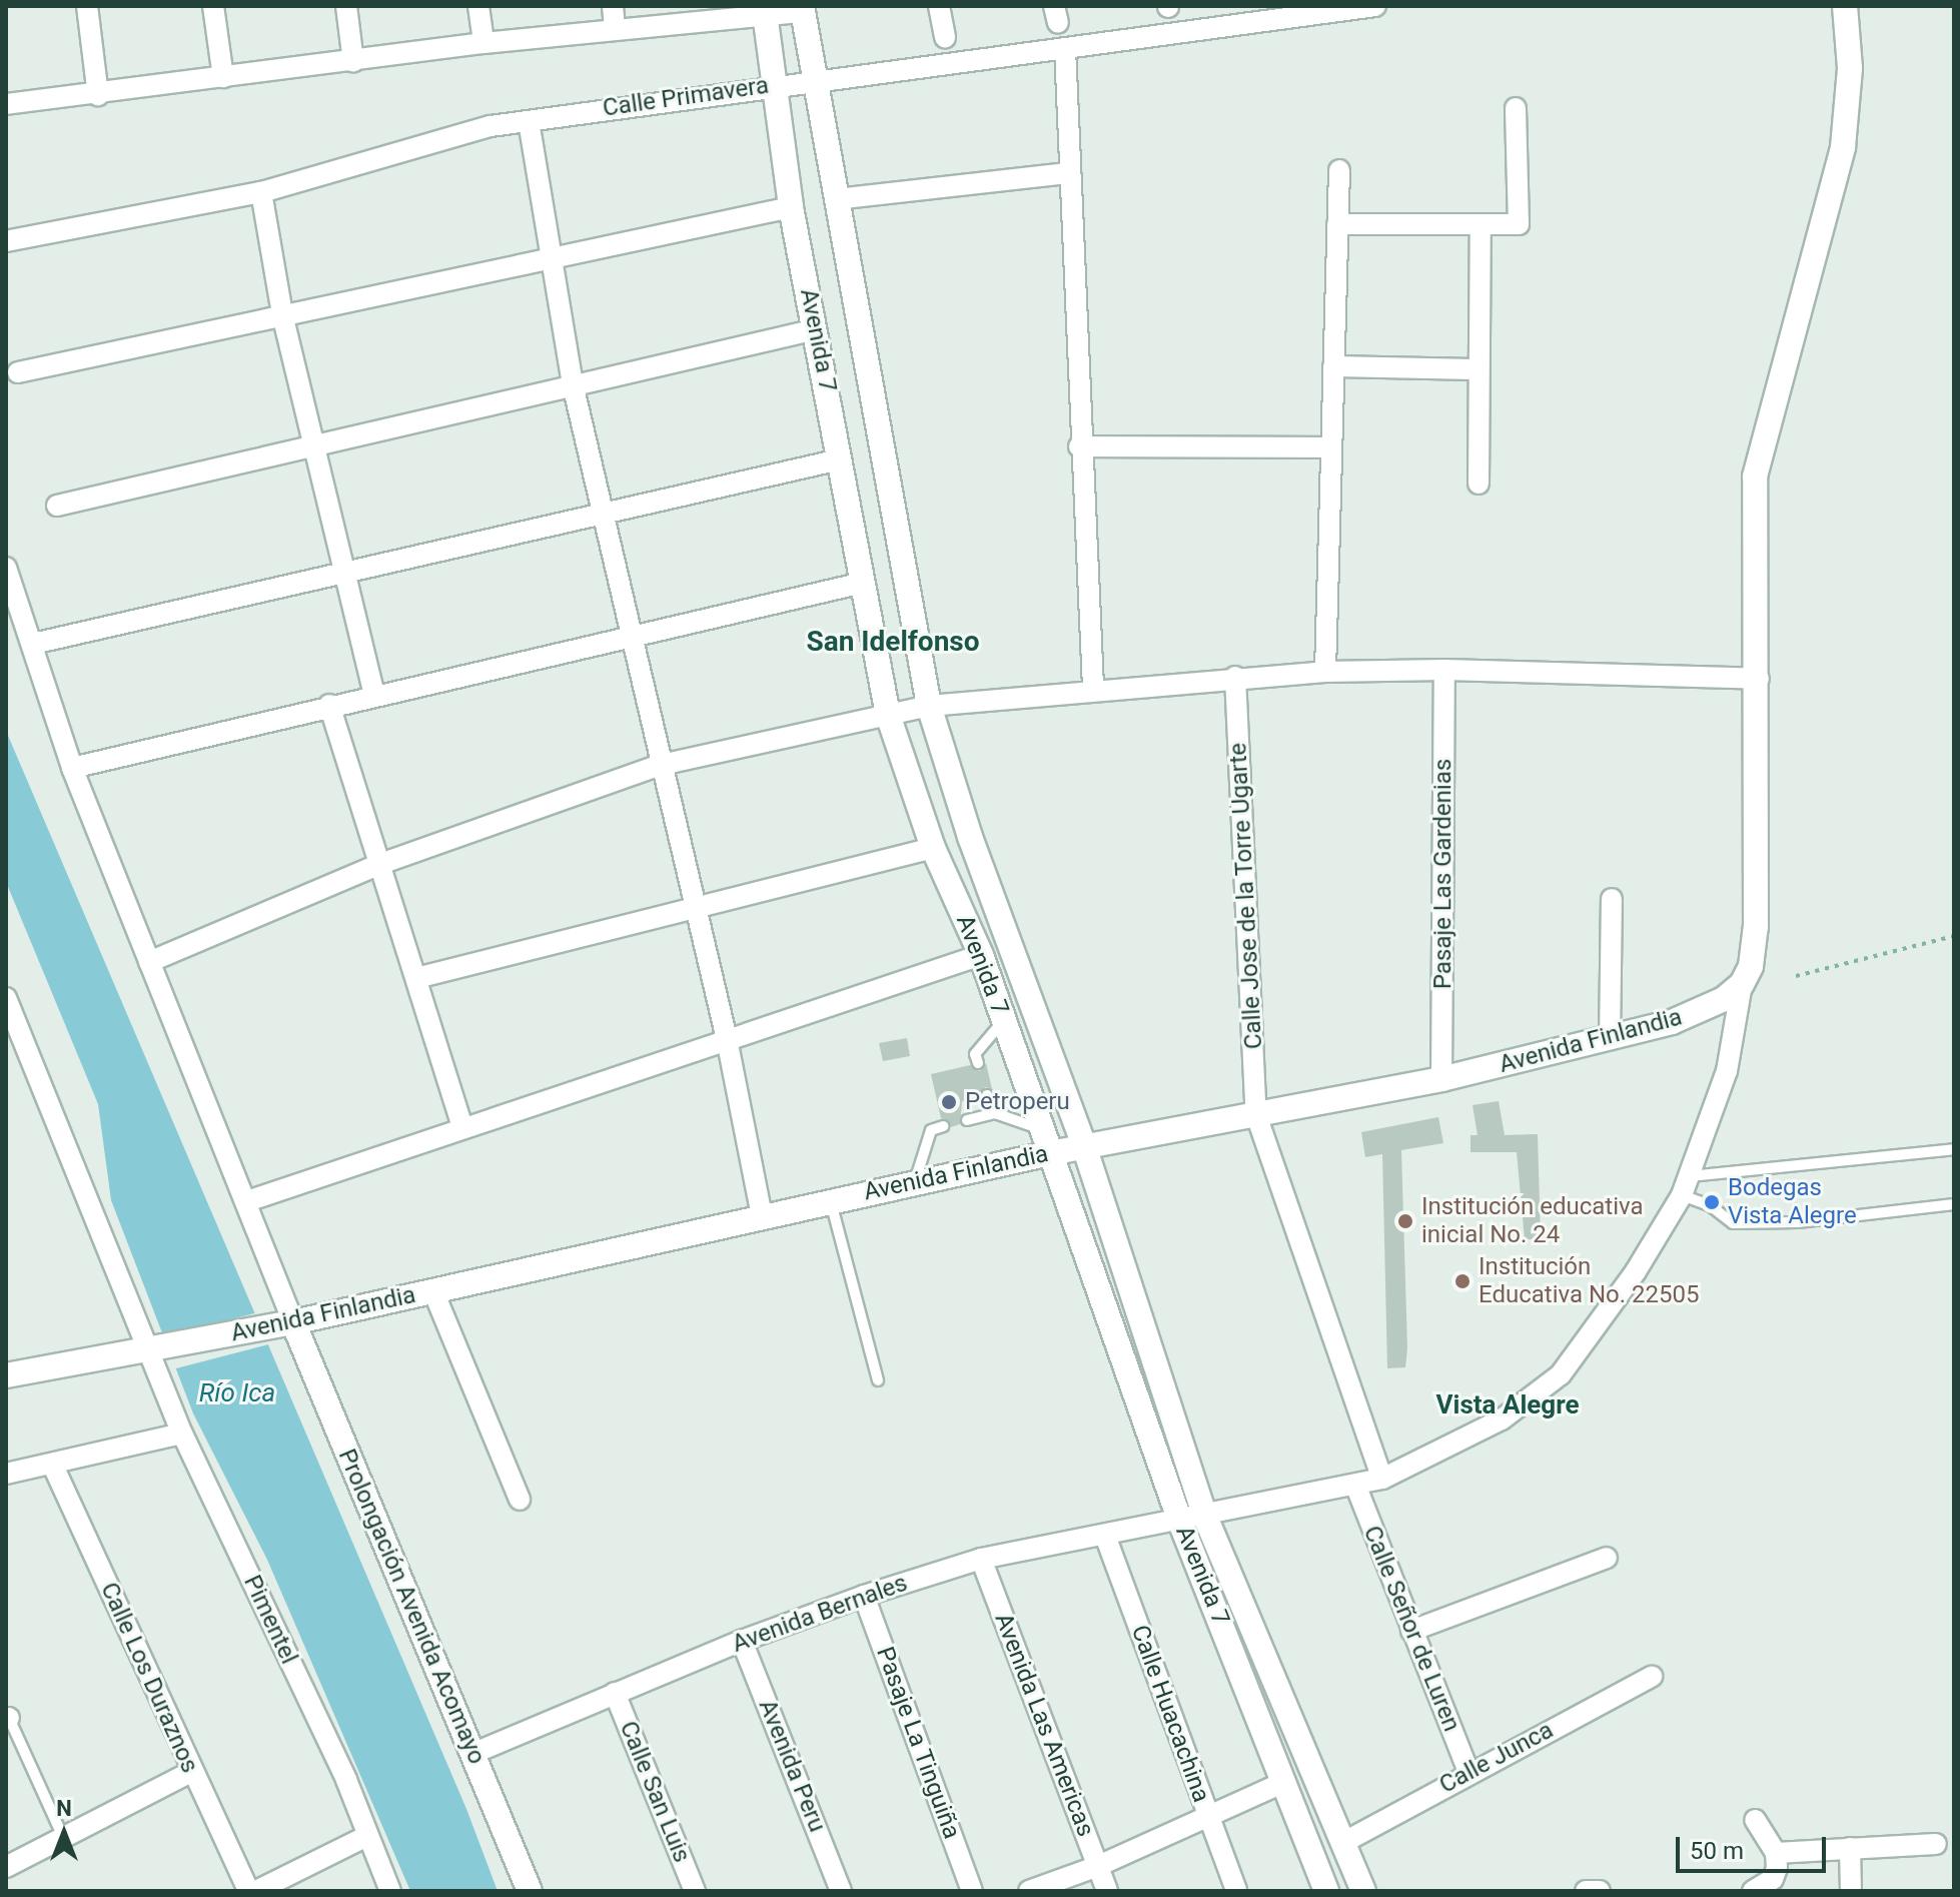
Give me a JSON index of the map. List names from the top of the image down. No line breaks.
{"streets":{"street":["Calle Primavera","Avenida 7","Pasaje Las Gardenias","Calle Jose de la Torre Ugarte","Avenida Finlandia","Prolongación Avenida Acomayo","Avenida Bernales","Pimentel","Calle Señor de Luren","Calle Los Duraznos","Calle Huacachina","Avenida Las Americas","Pasaje La Tinguiña","Calle Junca","Avenida Peru","Calle San Luis"]},"crossings":[["Calle Primavera","Avenida 7"],["Avenida 7","Avenida Finlandia"],["Avenida 7","Avenida Bernales"],["Avenida 7","Calle Junca"],["Pasaje Las Gardenias","Avenida Finlandia"],["Calle Jose de la Torre Ugarte","Avenida Finlandia"],["Calle Jose de la Torre Ugarte","Avenida Bernales"],["Avenida Finlandia","Prolongación Avenida Acomayo"],["Avenida Finlandia","Avenida Bernales"],["Avenida Finlandia","Pimentel"],["Prolongación Avenida Acomayo","Avenida Bernales"],["Avenida Bernales","Calle Señor de Luren"],["Avenida Bernales","Calle Huacachina"],["Avenida Bernales","Avenida Las Americas"],["Avenida Bernales","Pasaje La Tinguiña"],["Avenida Bernales","Avenida Peru"],["Avenida Bernales","Calle San Luis"],["Calle Señor de Luren","Calle Junca"]],"districts":["San Idelfonso","Vista Alegre"],"water":["Río Ica"],"places":["Petroperu","Bodegas Vista Alegre","Institución educativa inicial No. 24","Institución Educativa No. 22505"],"scale_bar":"50 m","north":"top"}
